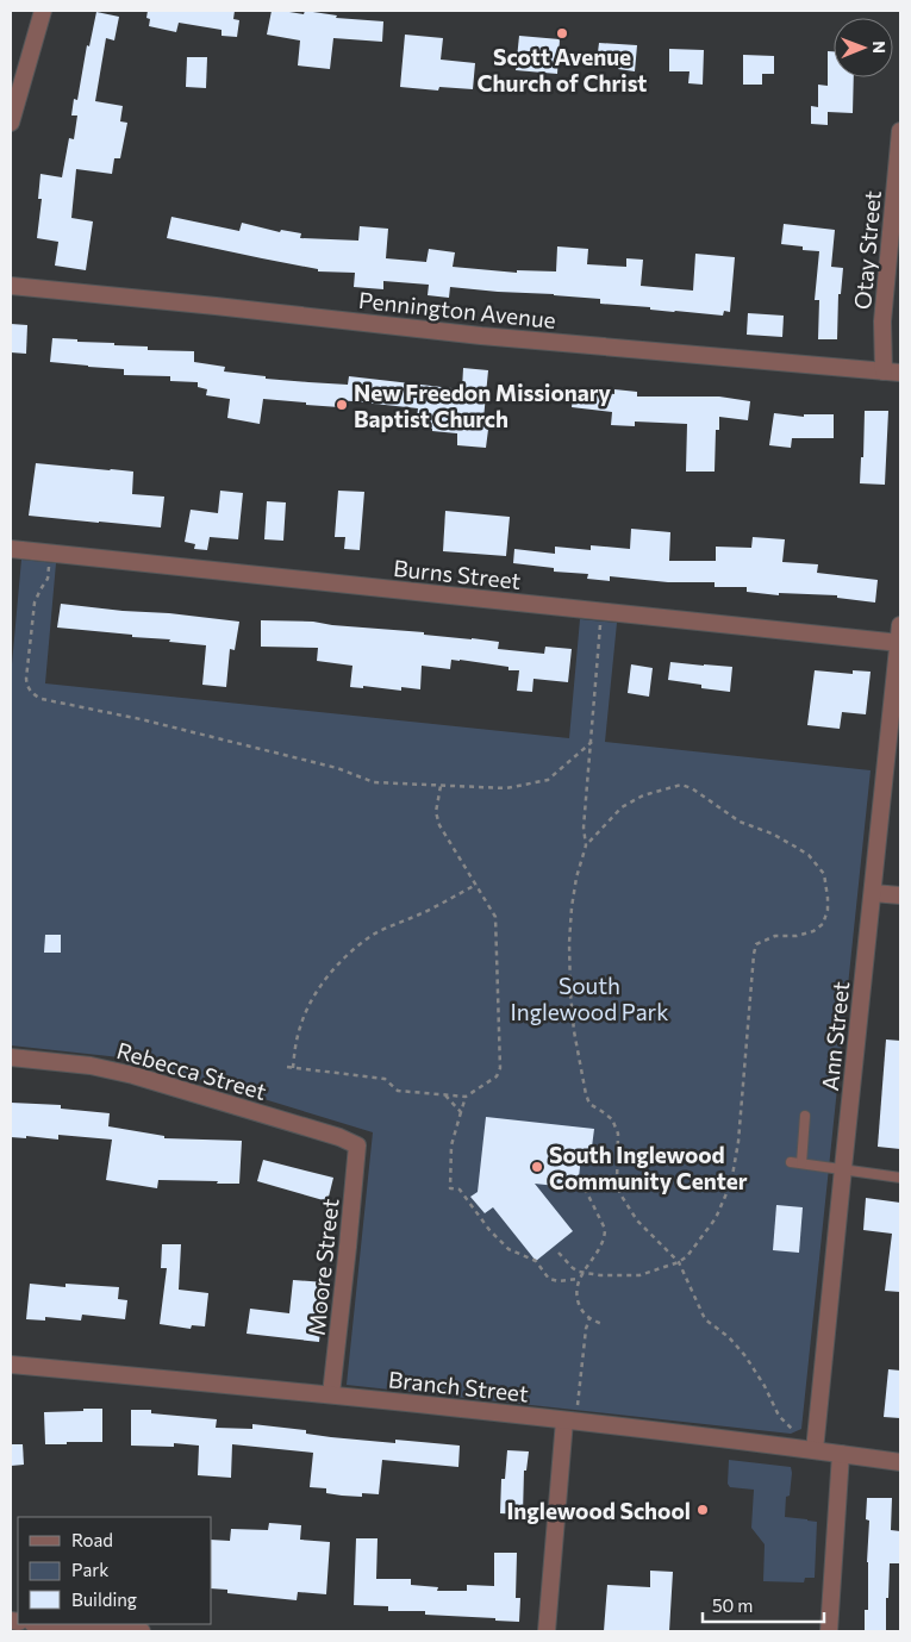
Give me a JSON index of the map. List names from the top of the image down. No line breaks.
{"streets":{"street":["Otay Street","Pennington Avenue","Burns Street","Ann Street","Rebecca Street","Moore Street","Branch Street"]},"crossings":[["Otay Street","Pennington Avenue"],["Burns Street","Ann Street"],["Ann Street","Branch Street"],["Rebecca Street","Moore Street"],["Moore Street","Branch Street"]],"parks":["South Inglewood Park"],"places":["Scott Avenue Church of Christ","New Freedon Missionary Baptist Church","South Inglewood Community Center","Inglewood School"],"legend":["Road","Park","Building"],"scale_bar":"50 m","north":"right"}
